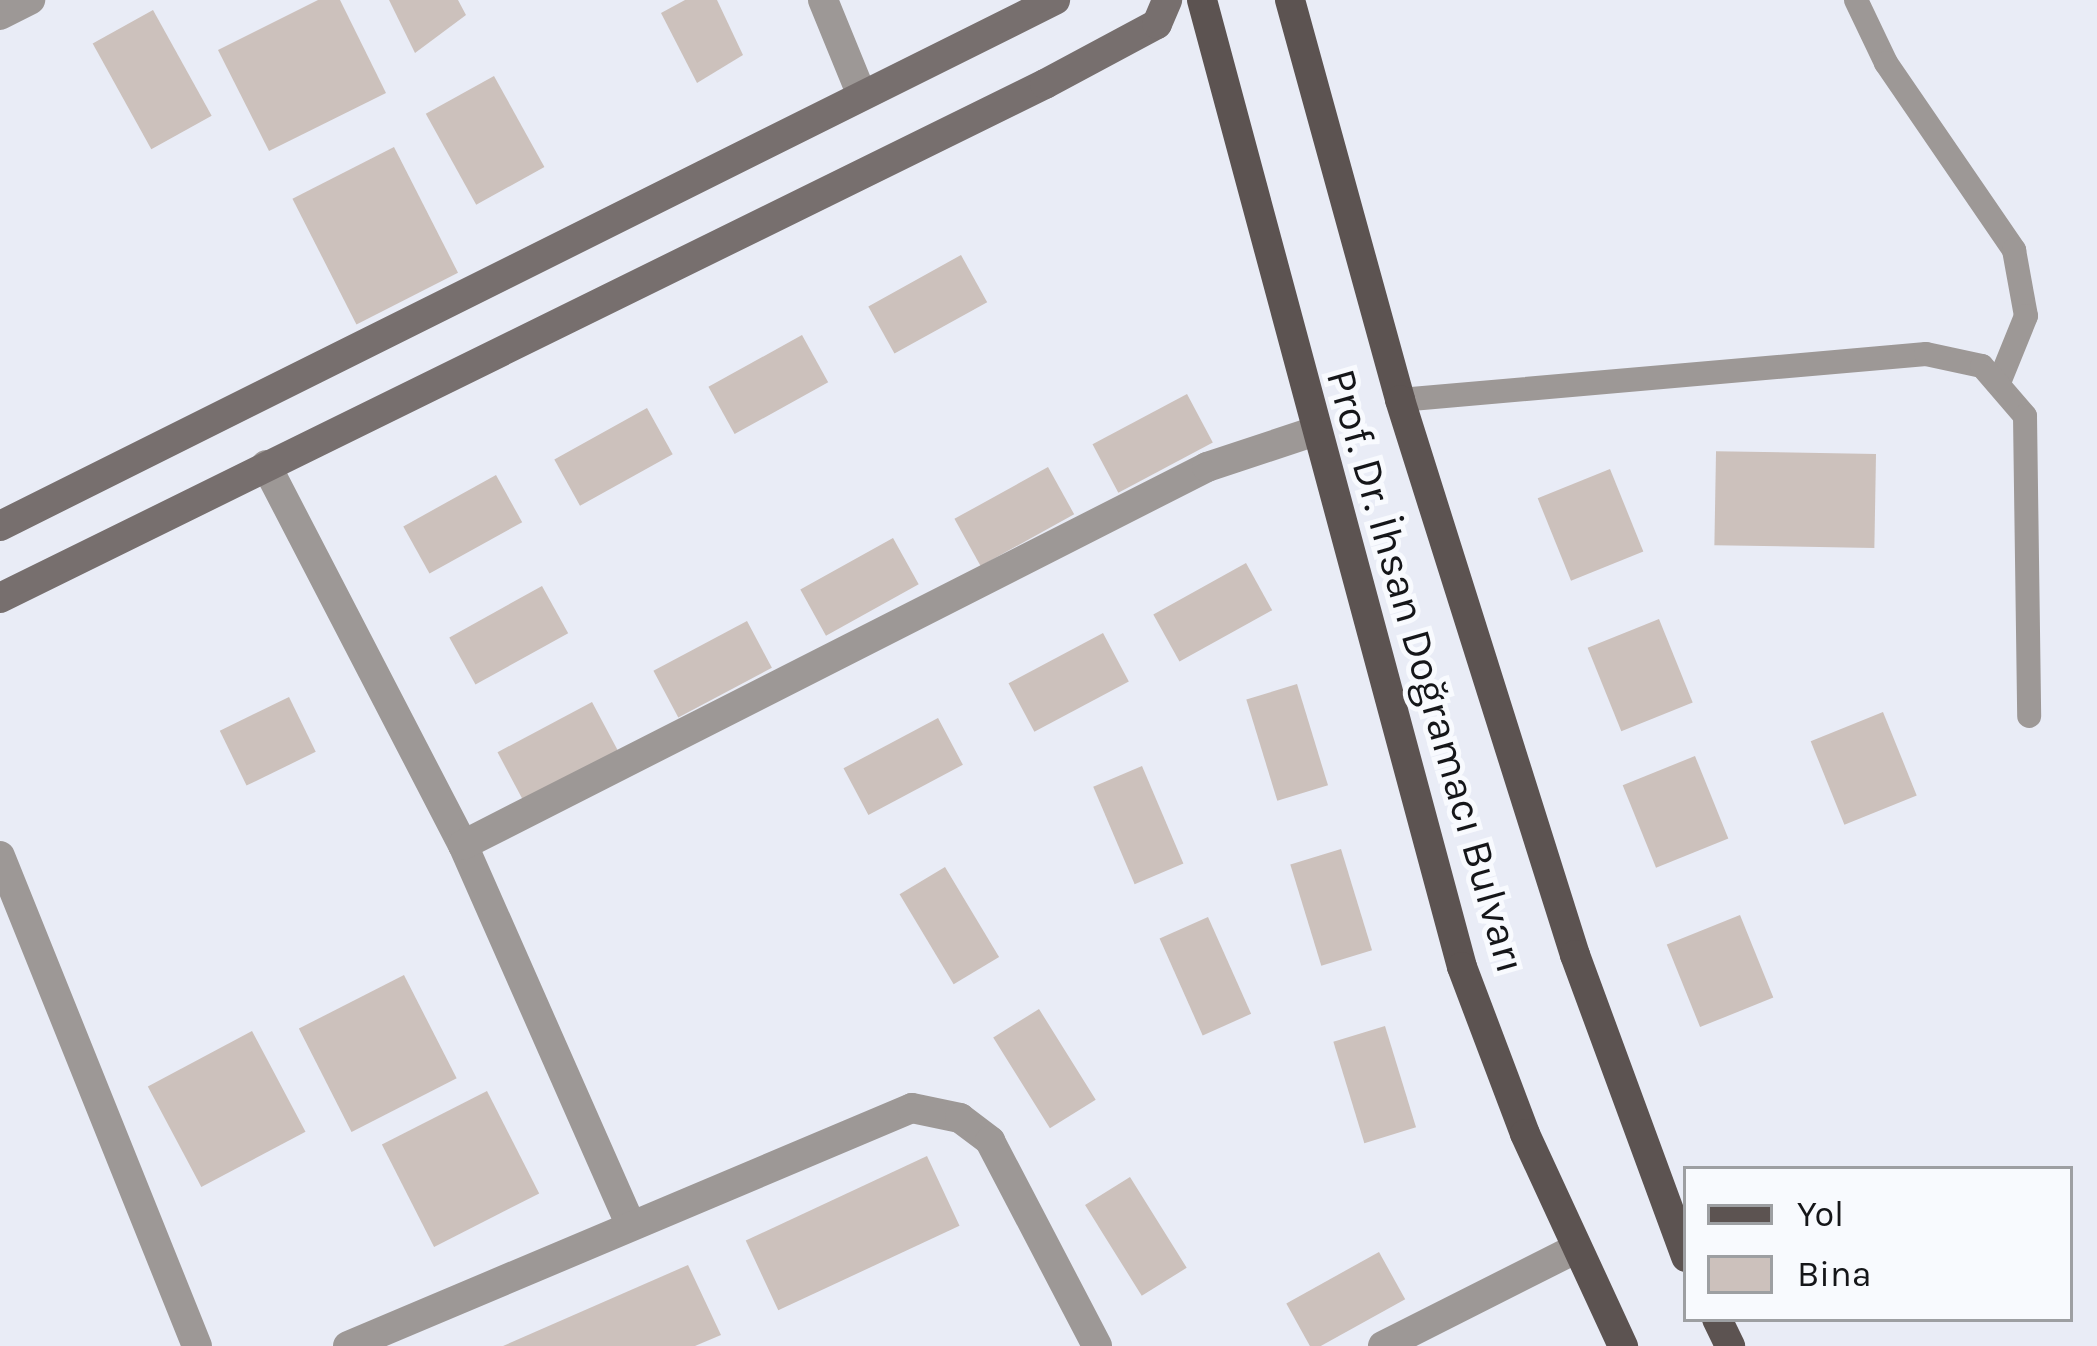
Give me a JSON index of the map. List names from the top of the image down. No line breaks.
{"streets":{"main road":["Prof. Dr. İhsan Doğramacı Bulvarı"]},"legend":["Yol","Bina"]}
